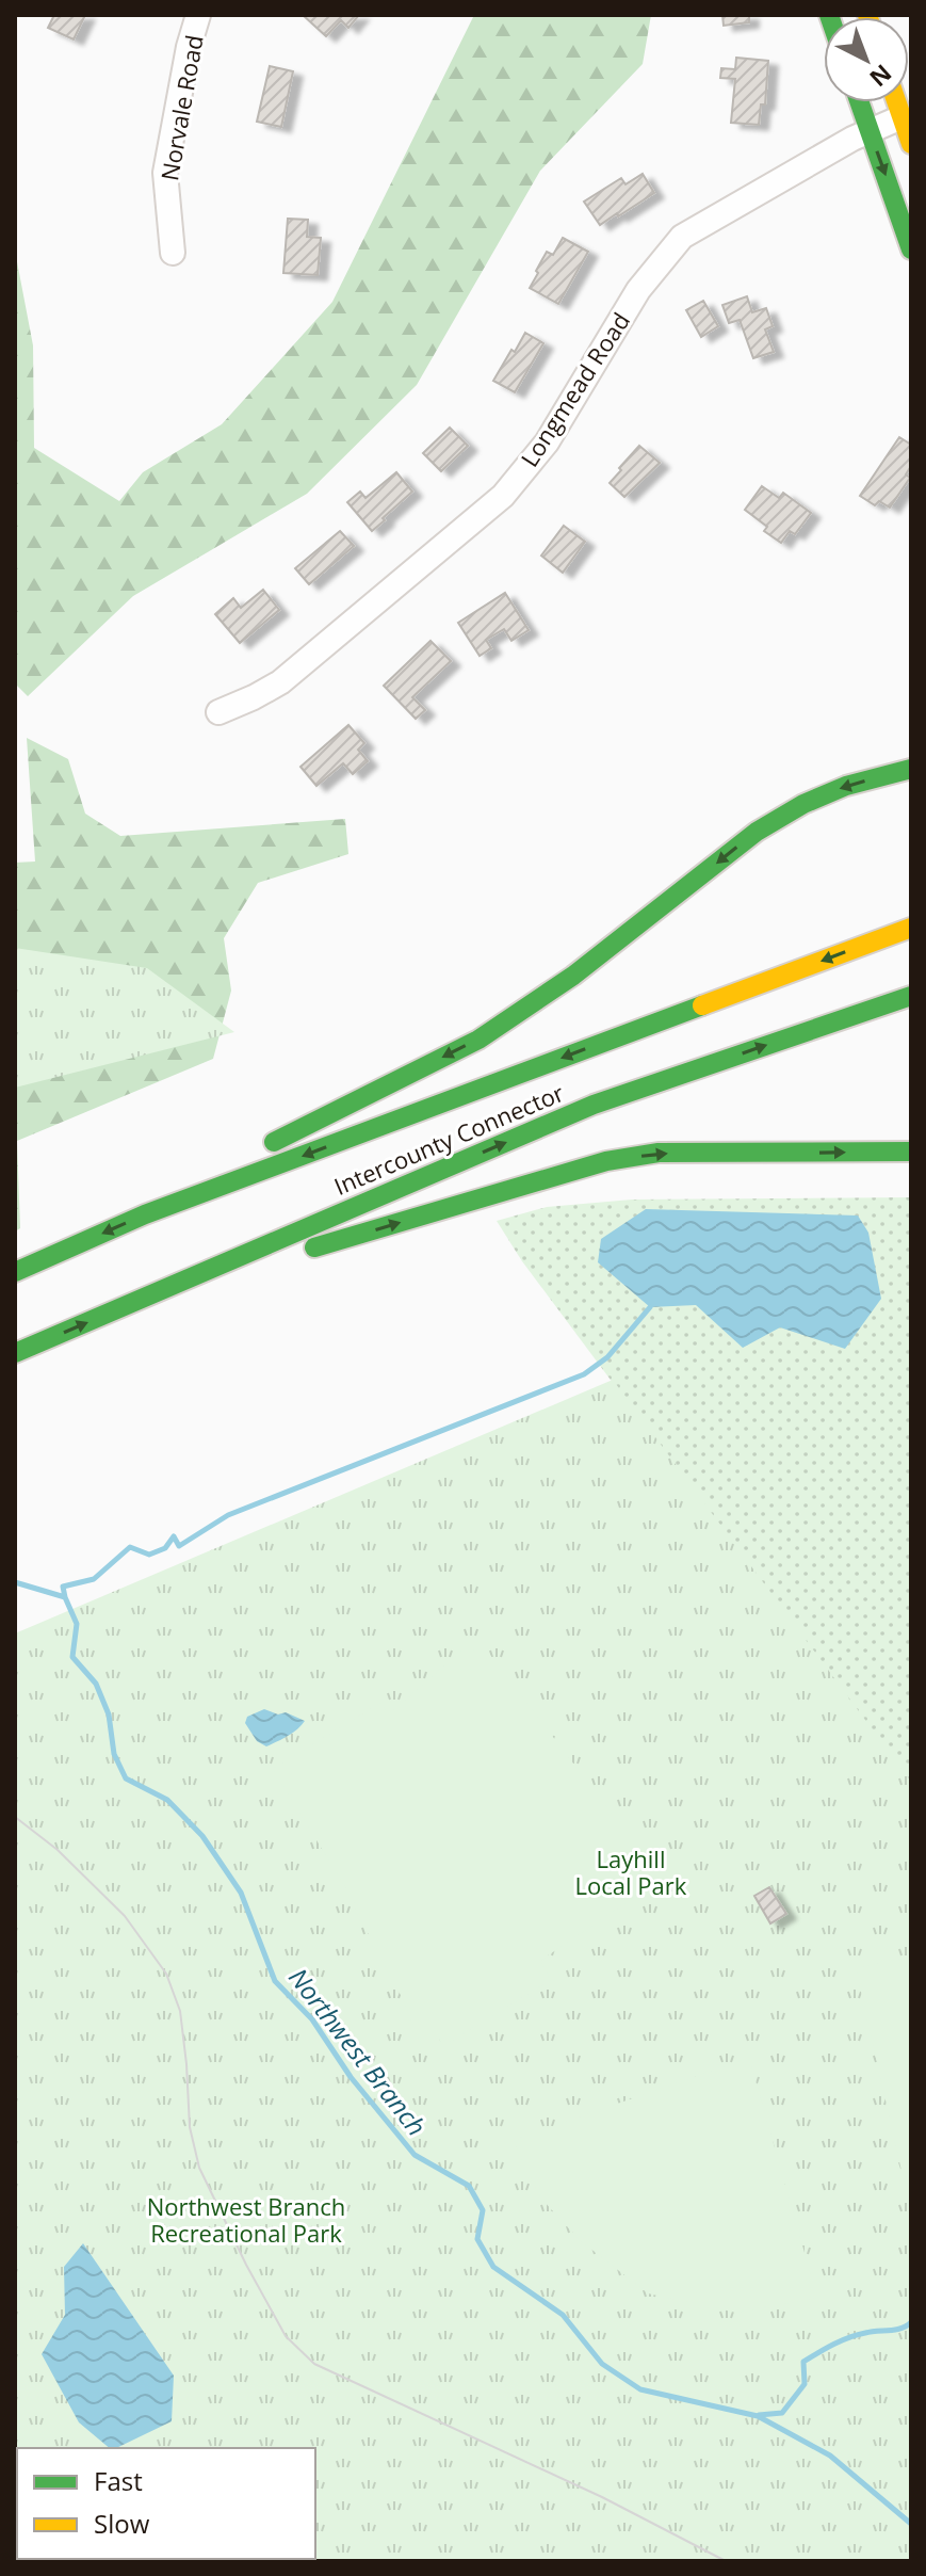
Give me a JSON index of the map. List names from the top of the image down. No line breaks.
{"streets":{"main road":["Intercounty Connector"],"street":["Norvale Road","Longmead Road"]},"water":["Northwest Branch"],"parks":["Layhill Local Park","Northwest Branch Recreational Park"],"legend":["Fast","Slow"],"north":"bottom right"}
